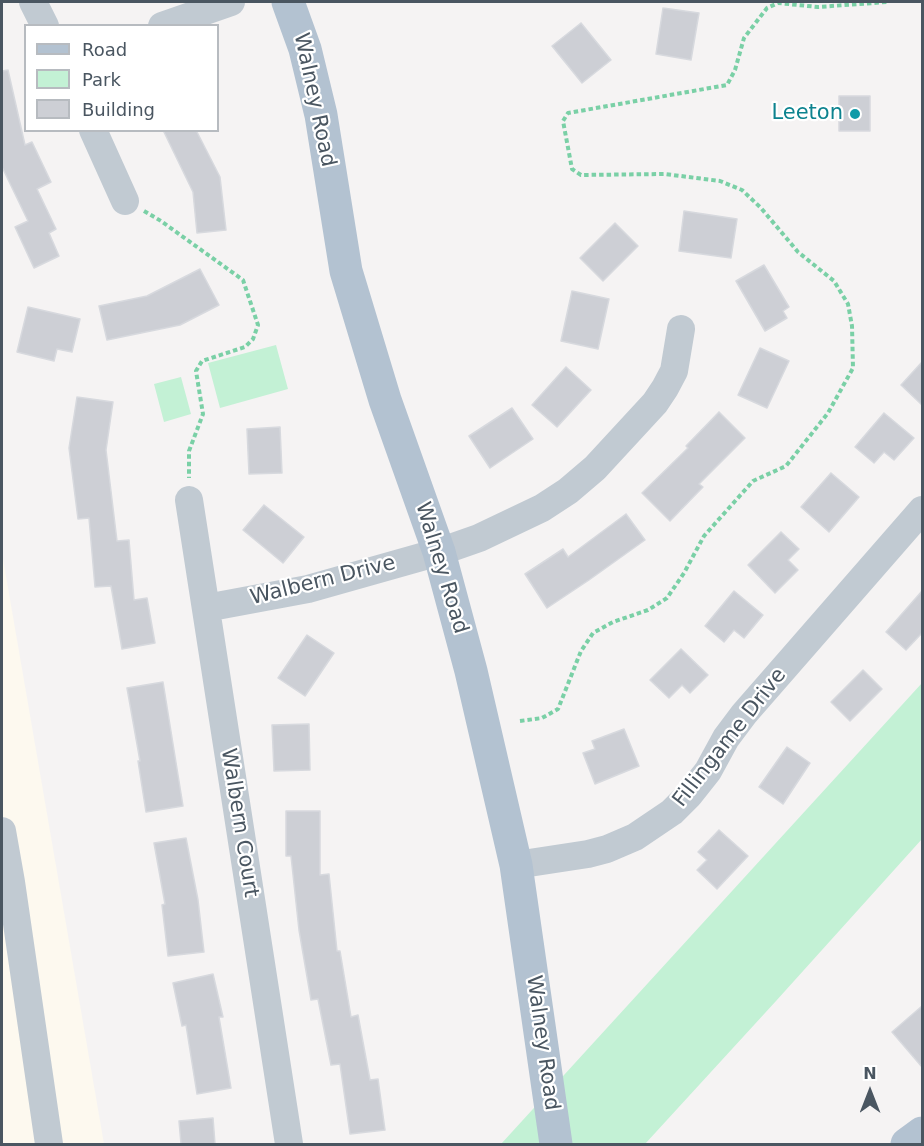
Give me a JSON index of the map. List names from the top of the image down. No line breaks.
{"streets":{"main road":["Walney Road"],"street":["Walbern Drive","Fillingame Drive","Walbern Court"]},"crossings":[["Walney Road","Walbern Drive"],["Walney Road","Fillingame Drive"],["Walbern Drive","Walbern Court"]],"places":["Leeton"],"legend":["Road","Park","Building"],"north":"top"}
